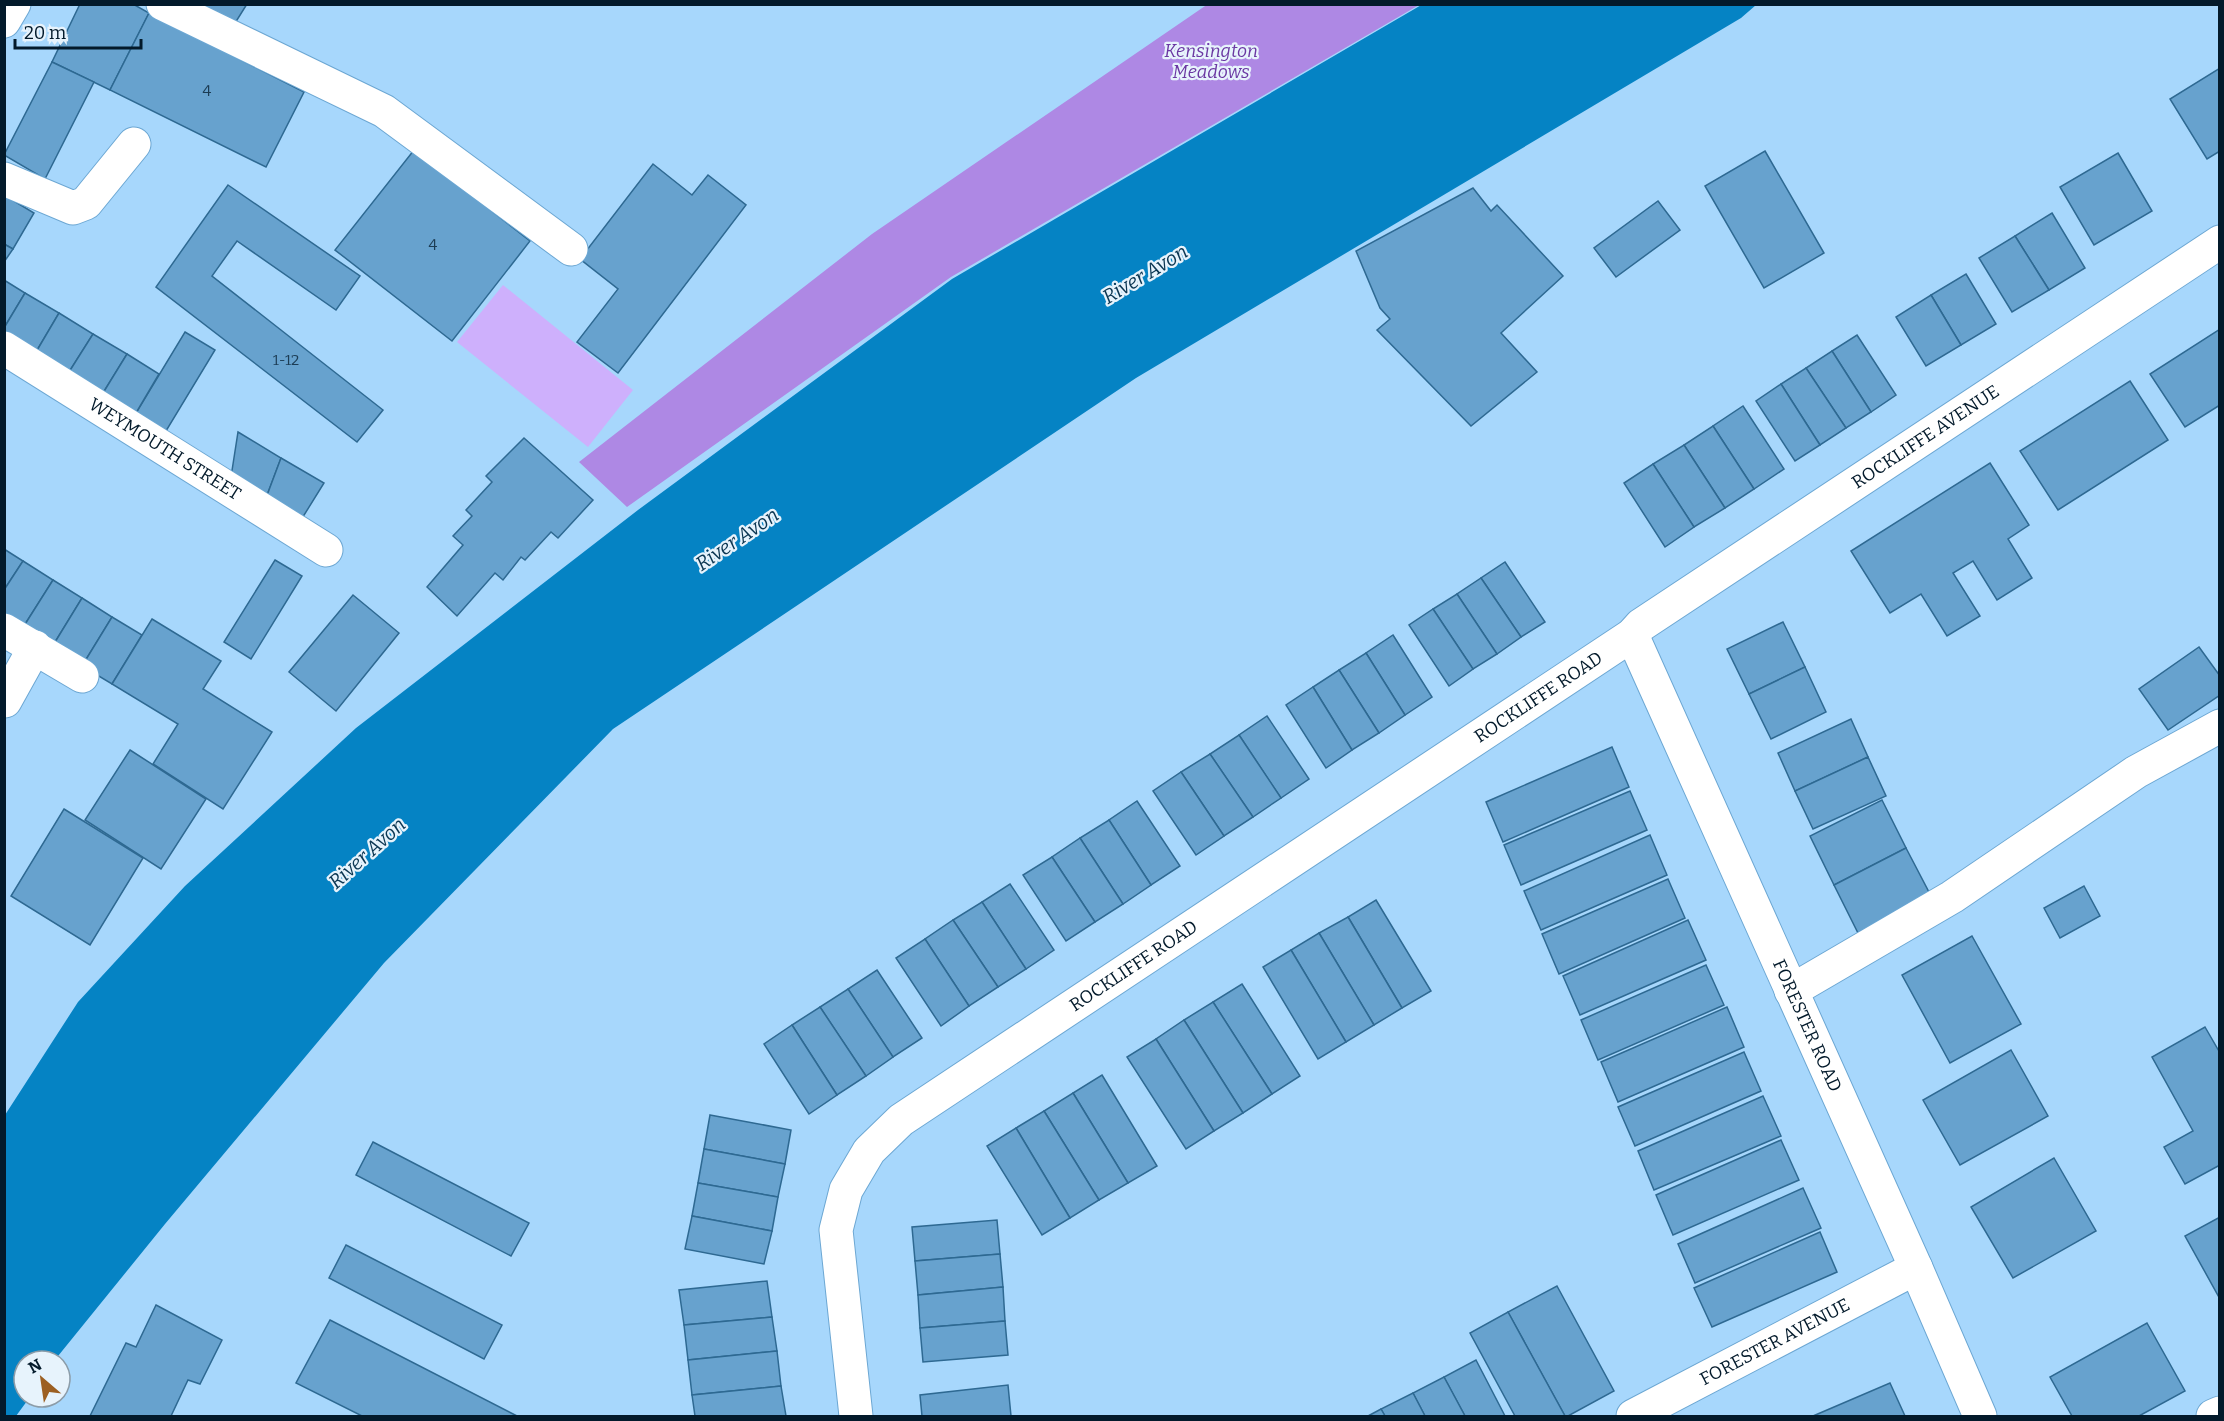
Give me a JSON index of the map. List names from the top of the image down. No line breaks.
{"streets":{"street":["ROCKLIFFE AVENUE","WEYMOUTH STREET","ROCKLIFFE ROAD","FORESTER ROAD","FORESTER AVENUE"]},"crossings":[["ROCKLIFFE AVENUE","ROCKLIFFE ROAD"],["ROCKLIFFE AVENUE","FORESTER ROAD"],["ROCKLIFFE ROAD","FORESTER ROAD"],["FORESTER ROAD","FORESTER AVENUE"]],"water":["River Avon"],"parks":["Kensington Meadows"],"house_numbers":["4","4","1-12"],"scale_bar":"20 m","north":"top left"}
